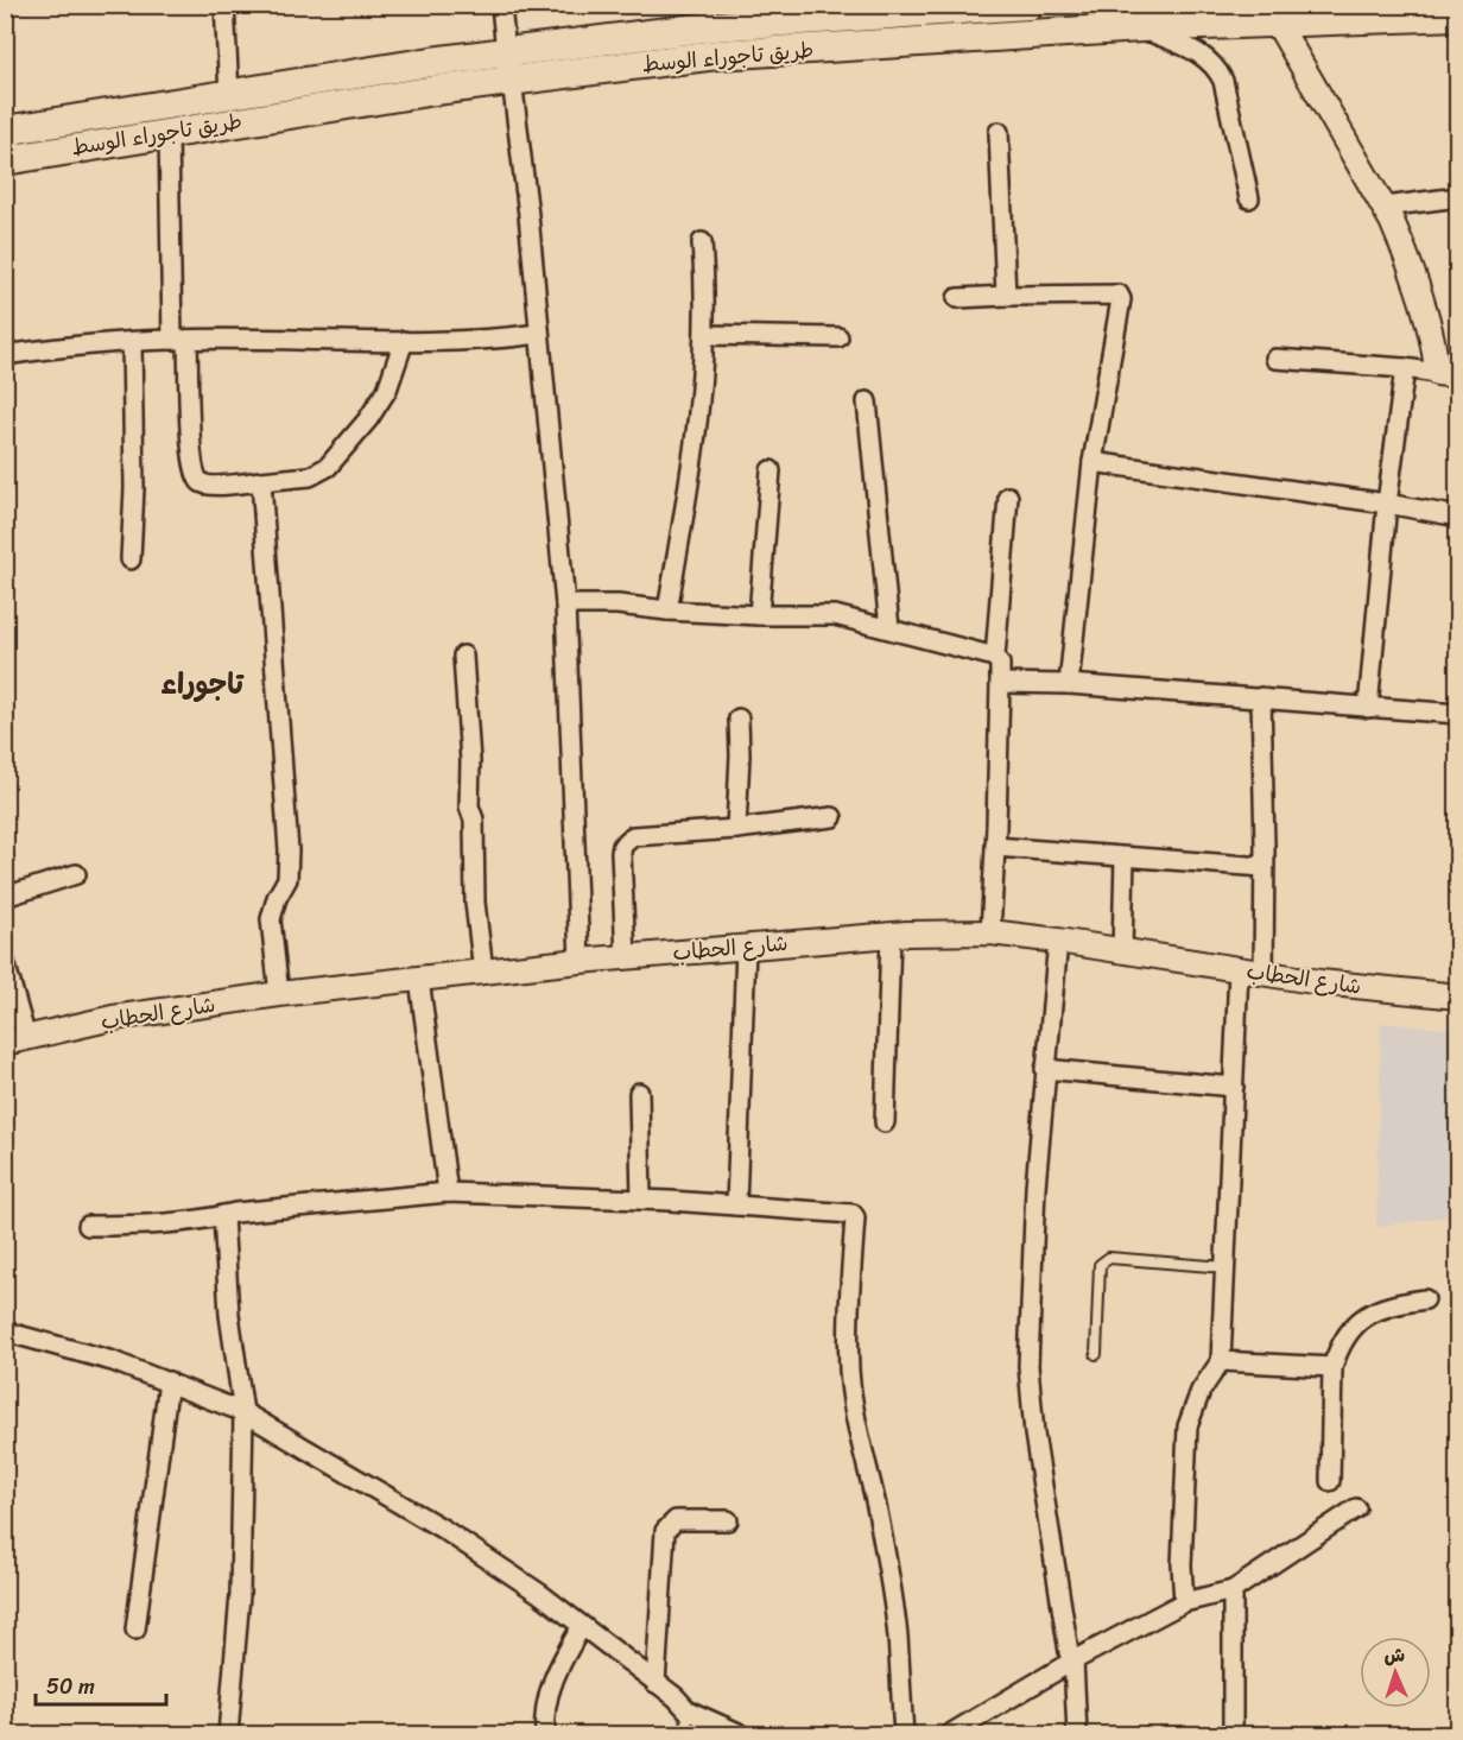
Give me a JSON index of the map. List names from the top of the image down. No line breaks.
{"streets":{"main road":["طريق تاجوراء الوسط"],"street":["شارع الحطاب"]},"districts":["تاجوراء"],"scale_bar":"50 m","north":"top"}
